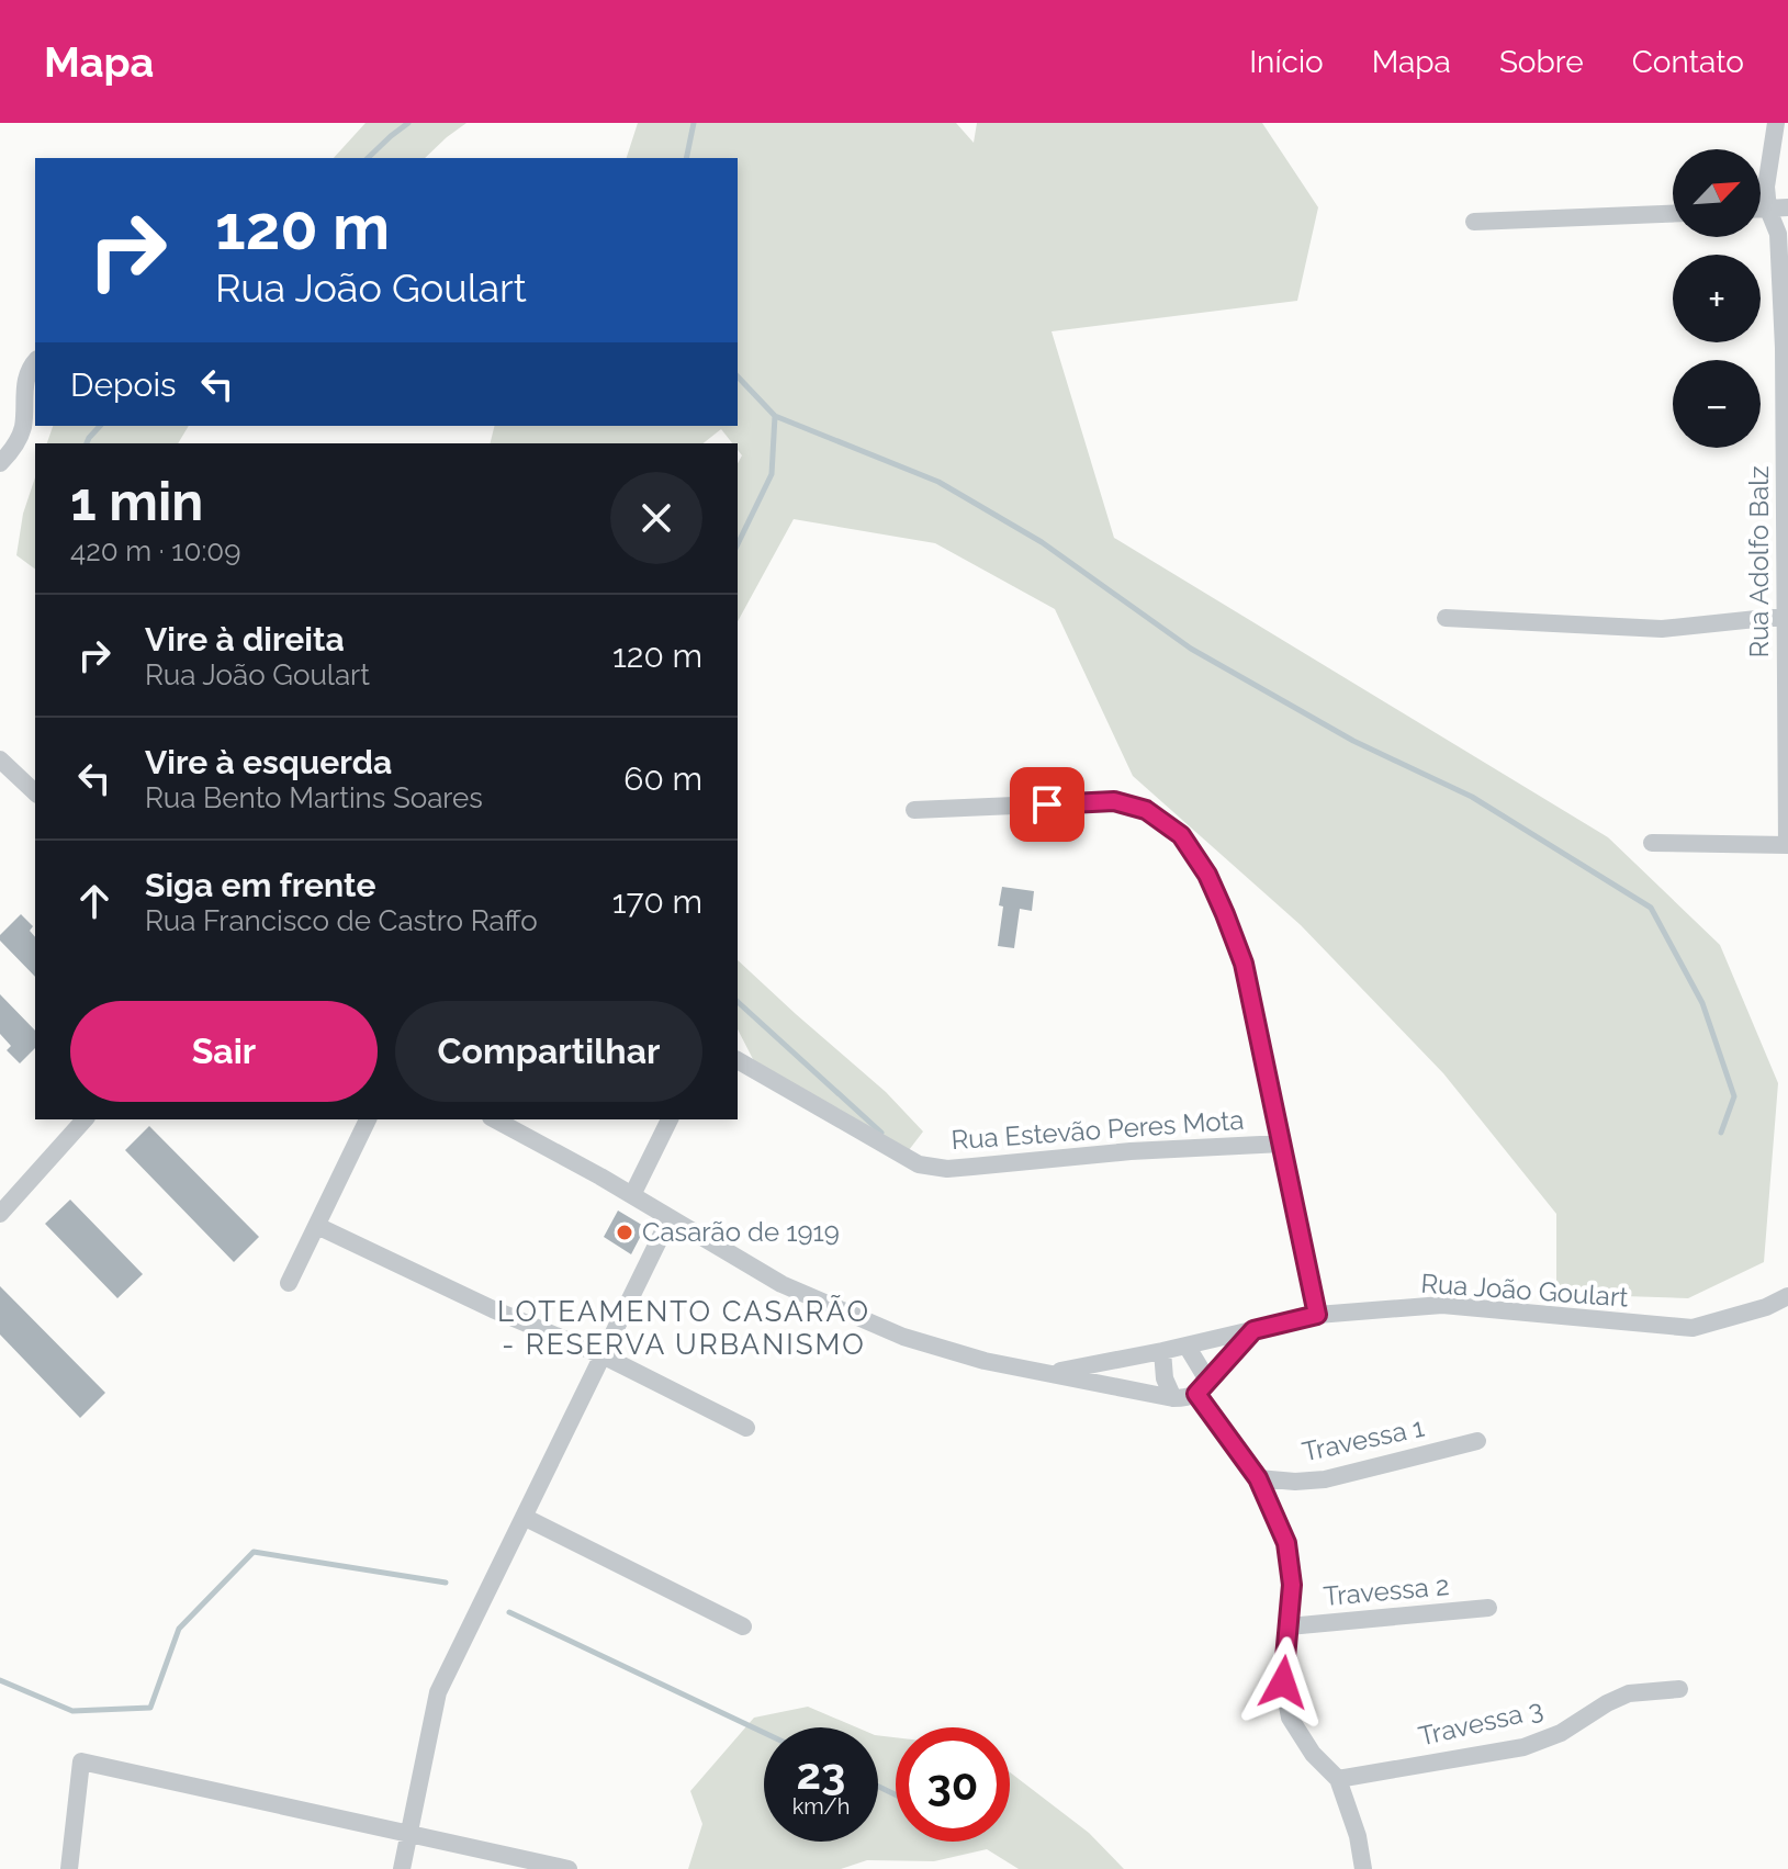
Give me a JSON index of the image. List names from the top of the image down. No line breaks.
{"streets":{"street":["Rua Adolfo Balz","Rua Estevão Peres Mota","Rua João Goulart","Travessa 1","Travessa 2","Travessa 3"]},"districts":["LOTEAMENTO CASARÃO - RESERVA URBANISMO"],"places":["Casarão de 1919"],"north":"top right","page":{"header":"Mapa","nav":["Início","Mapa","Sobre","Contato"],"map_buttons":["+","−"],"turn":["120 m","Rua João Goulart"],"then":"Depois","heading":["1 min","420 m · 10:09"],"list":[{"name":"Vire à direita","note":"Rua João Goulart","value":"120 m"},{"name":"Vire à esquerda","note":"Rua Bento Martins Soares","value":"60 m"},{"name":"Siga em frente","note":"Rua Francisco de Castro Raffo","value":"170 m"}],"buttons":["Sair","Compartilhar"],"speed":"23 km/h","limit":"30"}}
